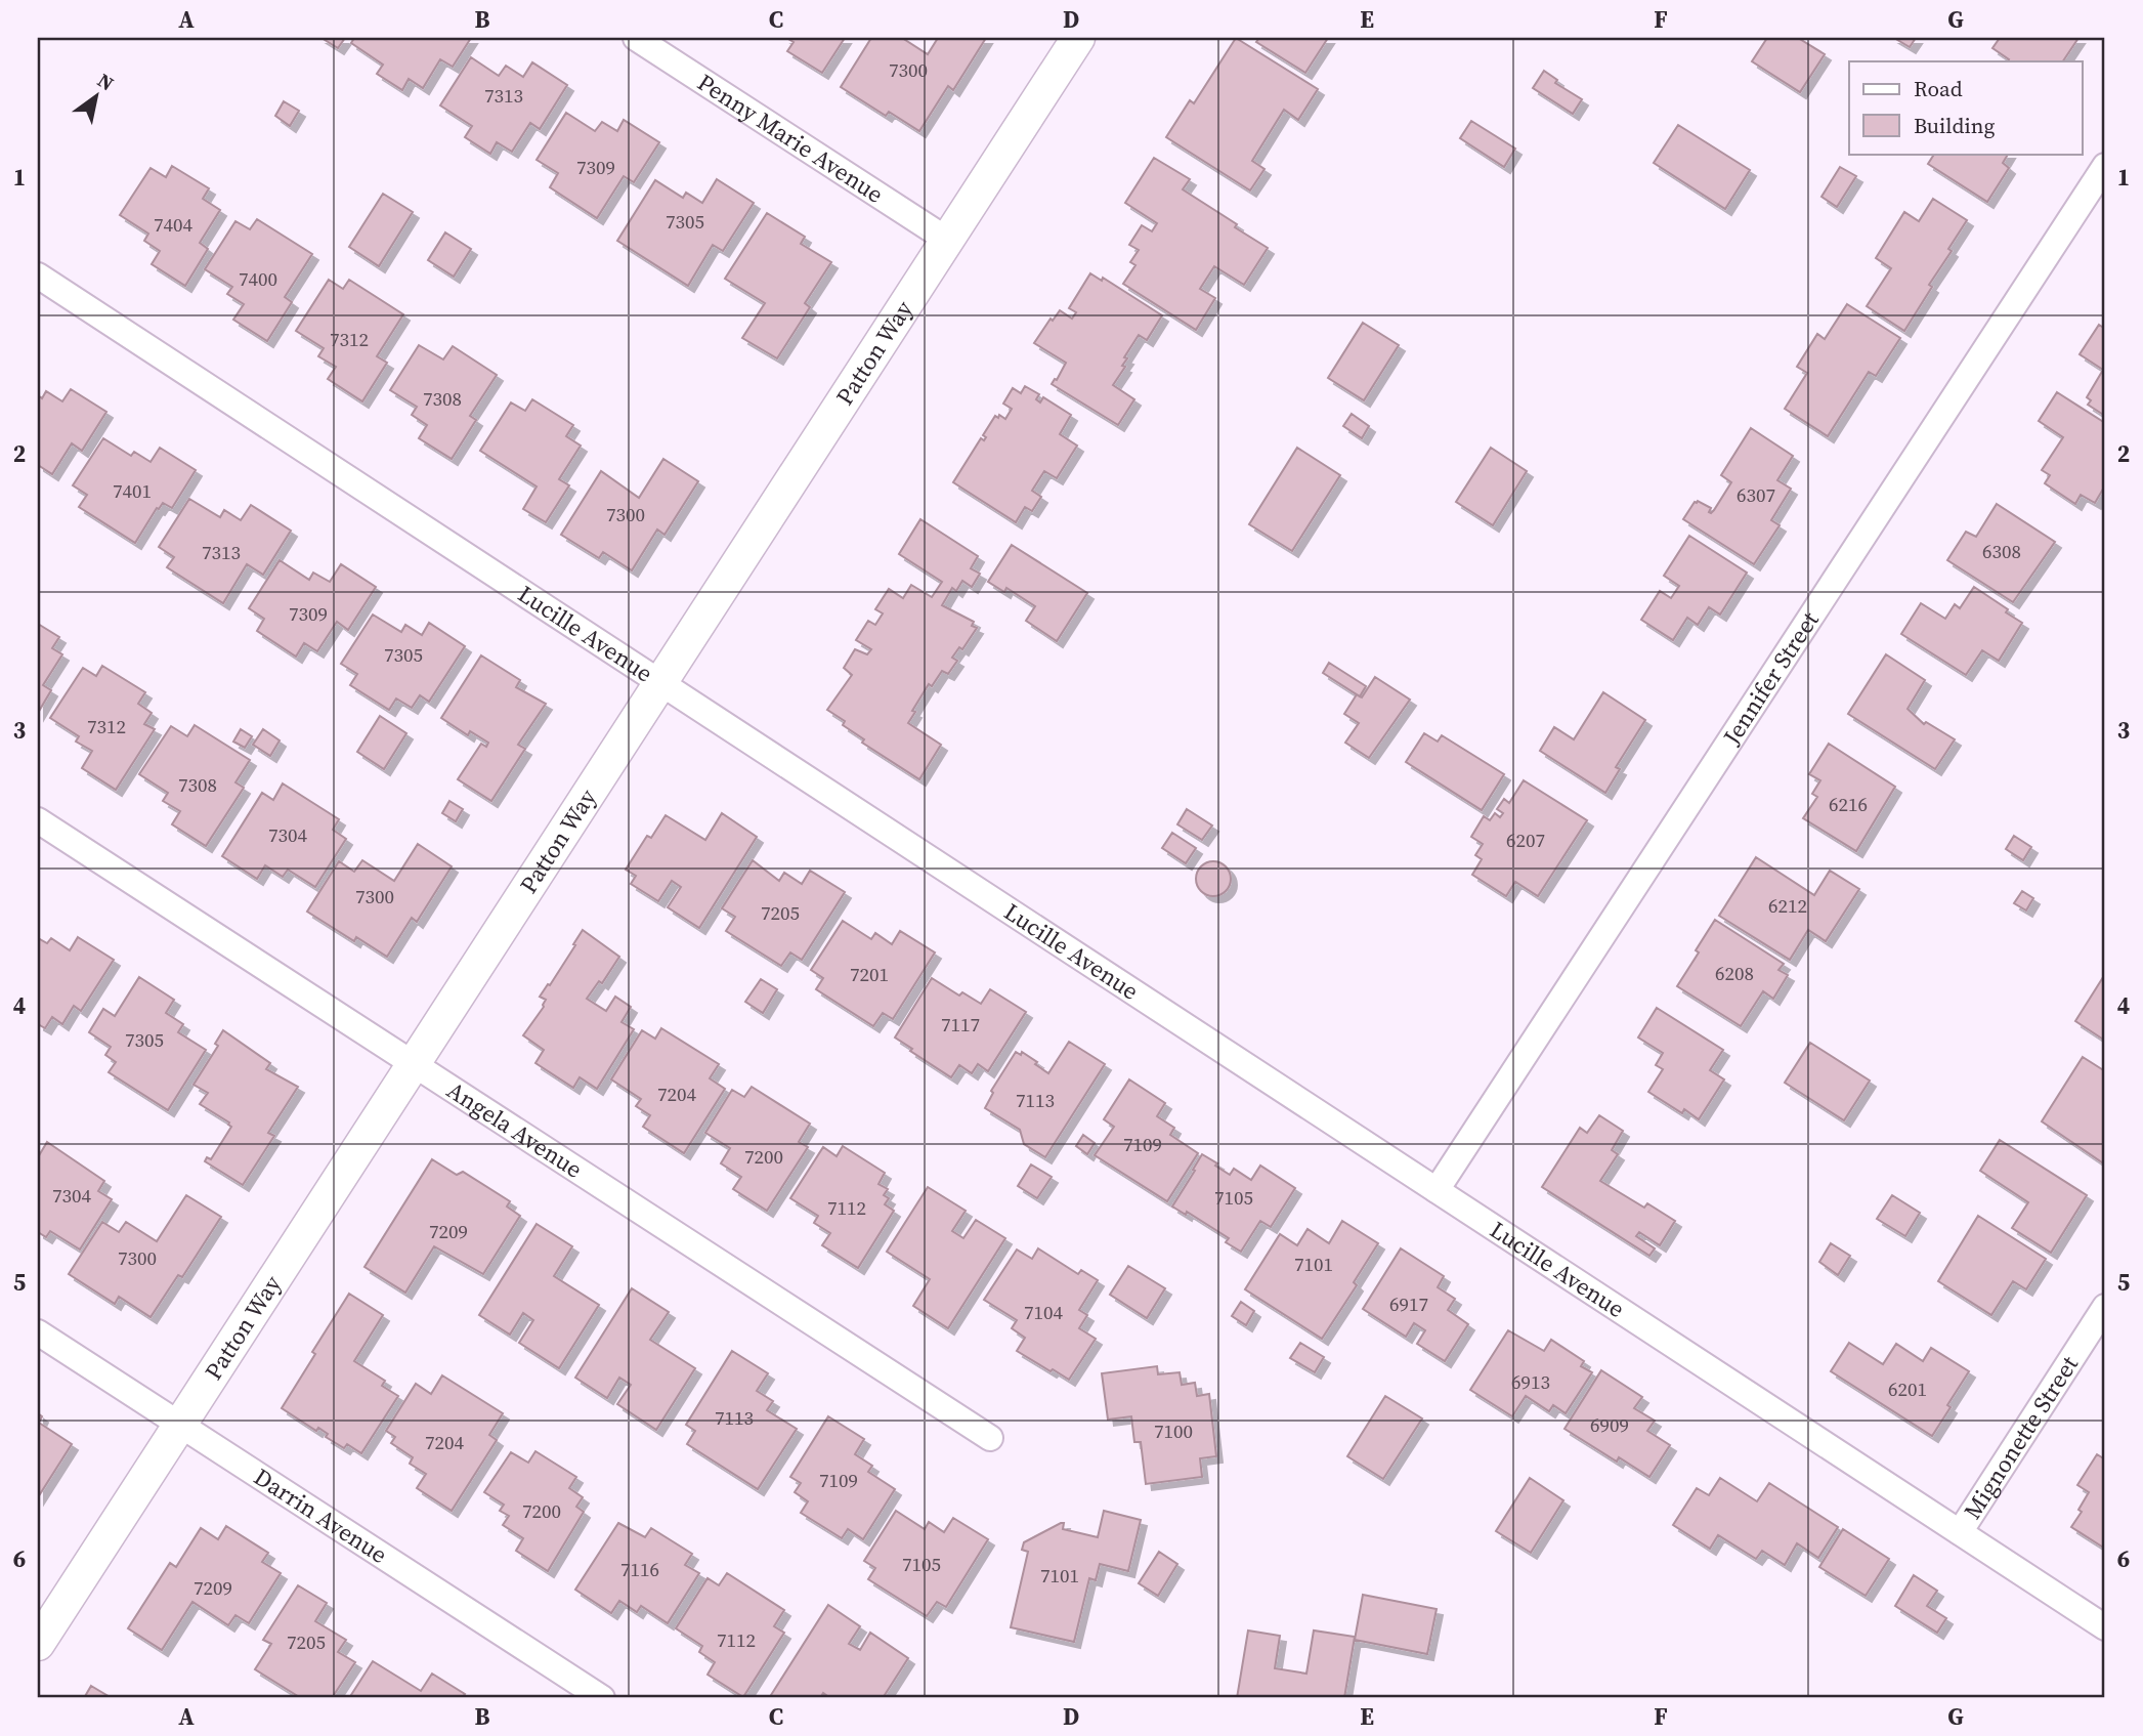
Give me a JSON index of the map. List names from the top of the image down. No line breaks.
{"streets":{"street":["Penny Marie Avenue","Patton Way","Lucille Avenue","Jennifer Street","Angela Avenue","Mignonette Street","Darrin Avenue"]},"crossings":[["Penny Marie Avenue","Patton Way"],["Patton Way","Lucille Avenue"],["Patton Way","Angela Avenue"],["Patton Way","Darrin Avenue"],["Lucille Avenue","Jennifer Street"],["Lucille Avenue","Mignonette Street"]],"house_numbers":["7300","7313","7309","7305","7404","7400","7312","7308","7401","6307","7300","6308","7313","7309","7305","7312","7308","6216","7304","6207","7300","6212","7205","6208","7201","7117","7305","7204","7113","7109","7200","7304","7105","7112","7209","7300","7101","6917","7104","6913","6201","7113","6909","7100","7204","7109","7200","7105","7116","7101","7209","7112","7205"],"legend":["Road","Building"],"north":"top right","grid":{"columns":["A","B","C","D","E","F","G"],"rows":["1","2","3","4","5","6"]}}
